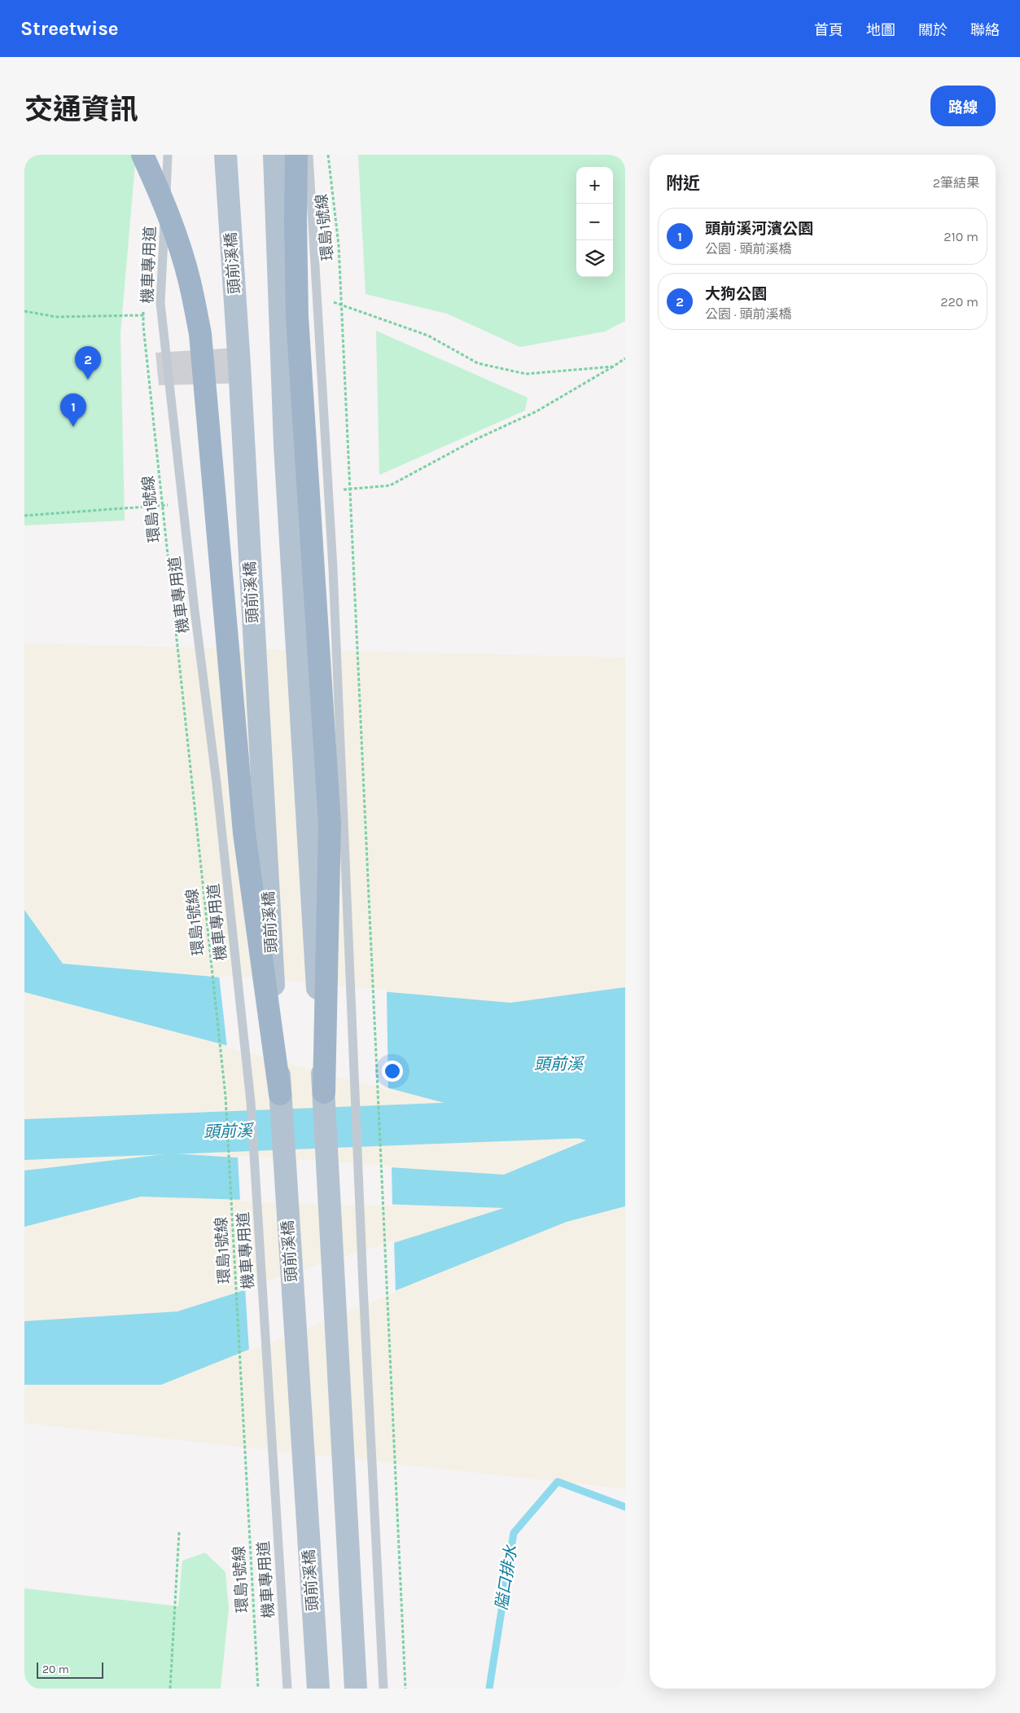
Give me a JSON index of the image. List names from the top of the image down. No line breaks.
{"streets":{"main road":["頭前溪橋"],"lane":["機車專用道"],"path":["環島1號線"]},"water":["頭前溪","隘口排水"],"scale_bar":"20 m","page":{"header":"Streetwise","nav":["首頁","地圖","關於","聯絡"],"title":"交通資訊","buttons":"路線","heading":["附近","2筆結果"],"map_buttons":["+","−"],"list":[{"mark":"1","name":"頭前溪河濱公園","note":"公園 · 頭前溪橋","value":"210 m"},{"mark":"2","name":"大狗公園","note":"公園 · 頭前溪橋","value":"220 m"}],"pins":["2","1"],"scale":"20 m"}}
